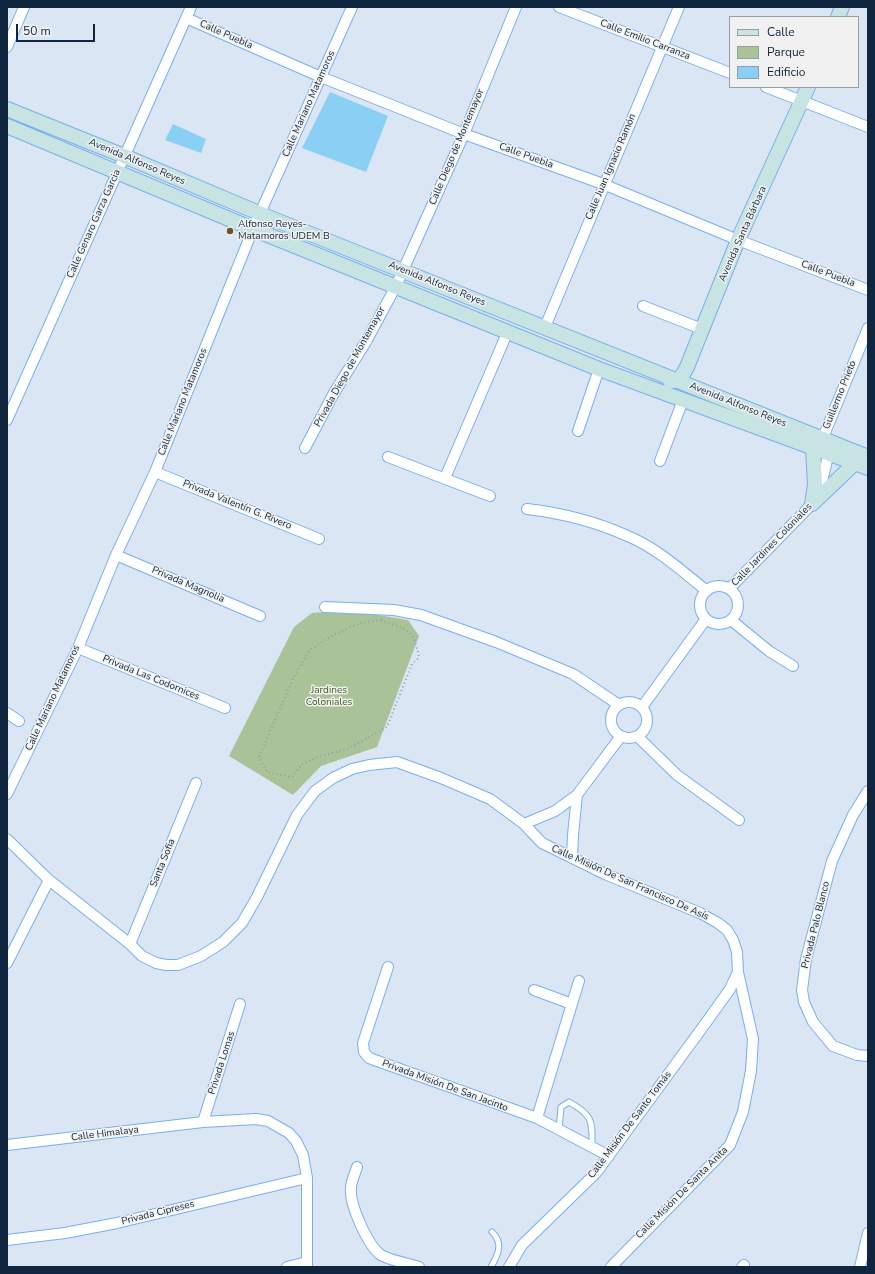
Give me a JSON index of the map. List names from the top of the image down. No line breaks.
{"streets":{"main road":["Avenida Alfonso Reyes","Avenida Santa Bárbara"],"street":["Calle Puebla","Calle Emilio Carranza","Calle Mariano Matamoros","Calle Diego de Montemayor","Calle Juan Ignacio Ramón","Calle Genaro Garza Garcia","Privada Diego de Montemayor","Guillermo Prieto","Privada Valentín G. Rivero","Calle Jardines Coloniales","Privada Magnolia","Privada Las Codornices","Santa Sofia","Calle Misión De San Francisco De Asís","Privada Palo Blanco","Privada Lomas","Privada Misión De San Jacinto","Calle Misión De Santo Tomás","Calle Himalaya","Calle Misión De Santa Anita","Privada Cipreses"]},"crossings":[["Calle Puebla","Calle Mariano Matamoros"],["Calle Puebla","Calle Diego de Montemayor"],["Calle Puebla","Calle Juan Ignacio Ramón"],["Calle Puebla","Calle Genaro Garza Garcia"],["Calle Puebla","Avenida Santa Bárbara"],["Calle Emilio Carranza","Calle Juan Ignacio Ramón"],["Calle Mariano Matamoros","Avenida Alfonso Reyes"],["Calle Mariano Matamoros","Privada Valentín G. Rivero"],["Calle Mariano Matamoros","Privada Magnolia"],["Calle Mariano Matamoros","Privada Las Codornices"],["Calle Diego de Montemayor","Avenida Alfonso Reyes"],["Calle Diego de Montemayor","Privada Diego de Montemayor"],["Avenida Alfonso Reyes","Calle Juan Ignacio Ramón"],["Avenida Alfonso Reyes","Calle Genaro Garza Garcia"],["Avenida Alfonso Reyes","Avenida Santa Bárbara"],["Avenida Alfonso Reyes","Privada Diego de Montemayor"],["Avenida Alfonso Reyes","Guillermo Prieto"],["Avenida Alfonso Reyes","Calle Jardines Coloniales"],["Santa Sofia","Calle Misión De San Francisco De Asís"],["Calle Misión De San Francisco De Asís","Calle Misión De Santo Tomás"],["Calle Misión De San Francisco De Asís","Calle Misión De Santa Anita"],["Privada Lomas","Calle Himalaya"],["Privada Misión De San Jacinto","Calle Misión De Santo Tomás"],["Calle Misión De Santo Tomás","Calle Misión De Santa Anita"],["Calle Himalaya","Privada Cipreses"]],"parks":["Jardines Coloniales"],"places":["Alfonso Reyes- Matamoros UDEM B"],"legend":["Calle","Parque","Edificio"],"scale_bar":"50 m"}
